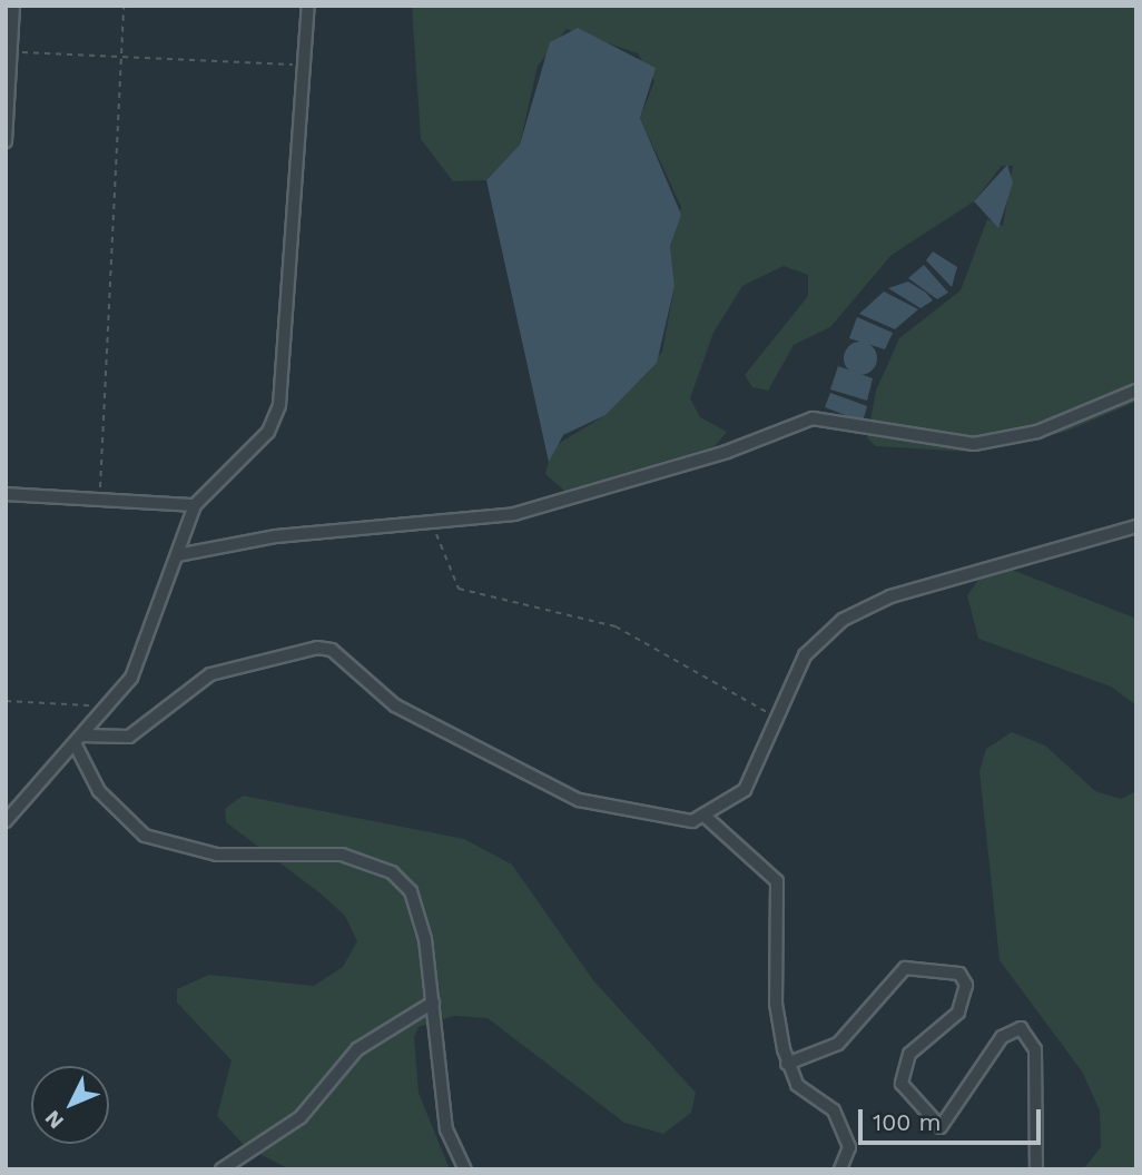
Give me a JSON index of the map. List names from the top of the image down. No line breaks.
{"scale_bar":"100 m","north":"bottom left"}
